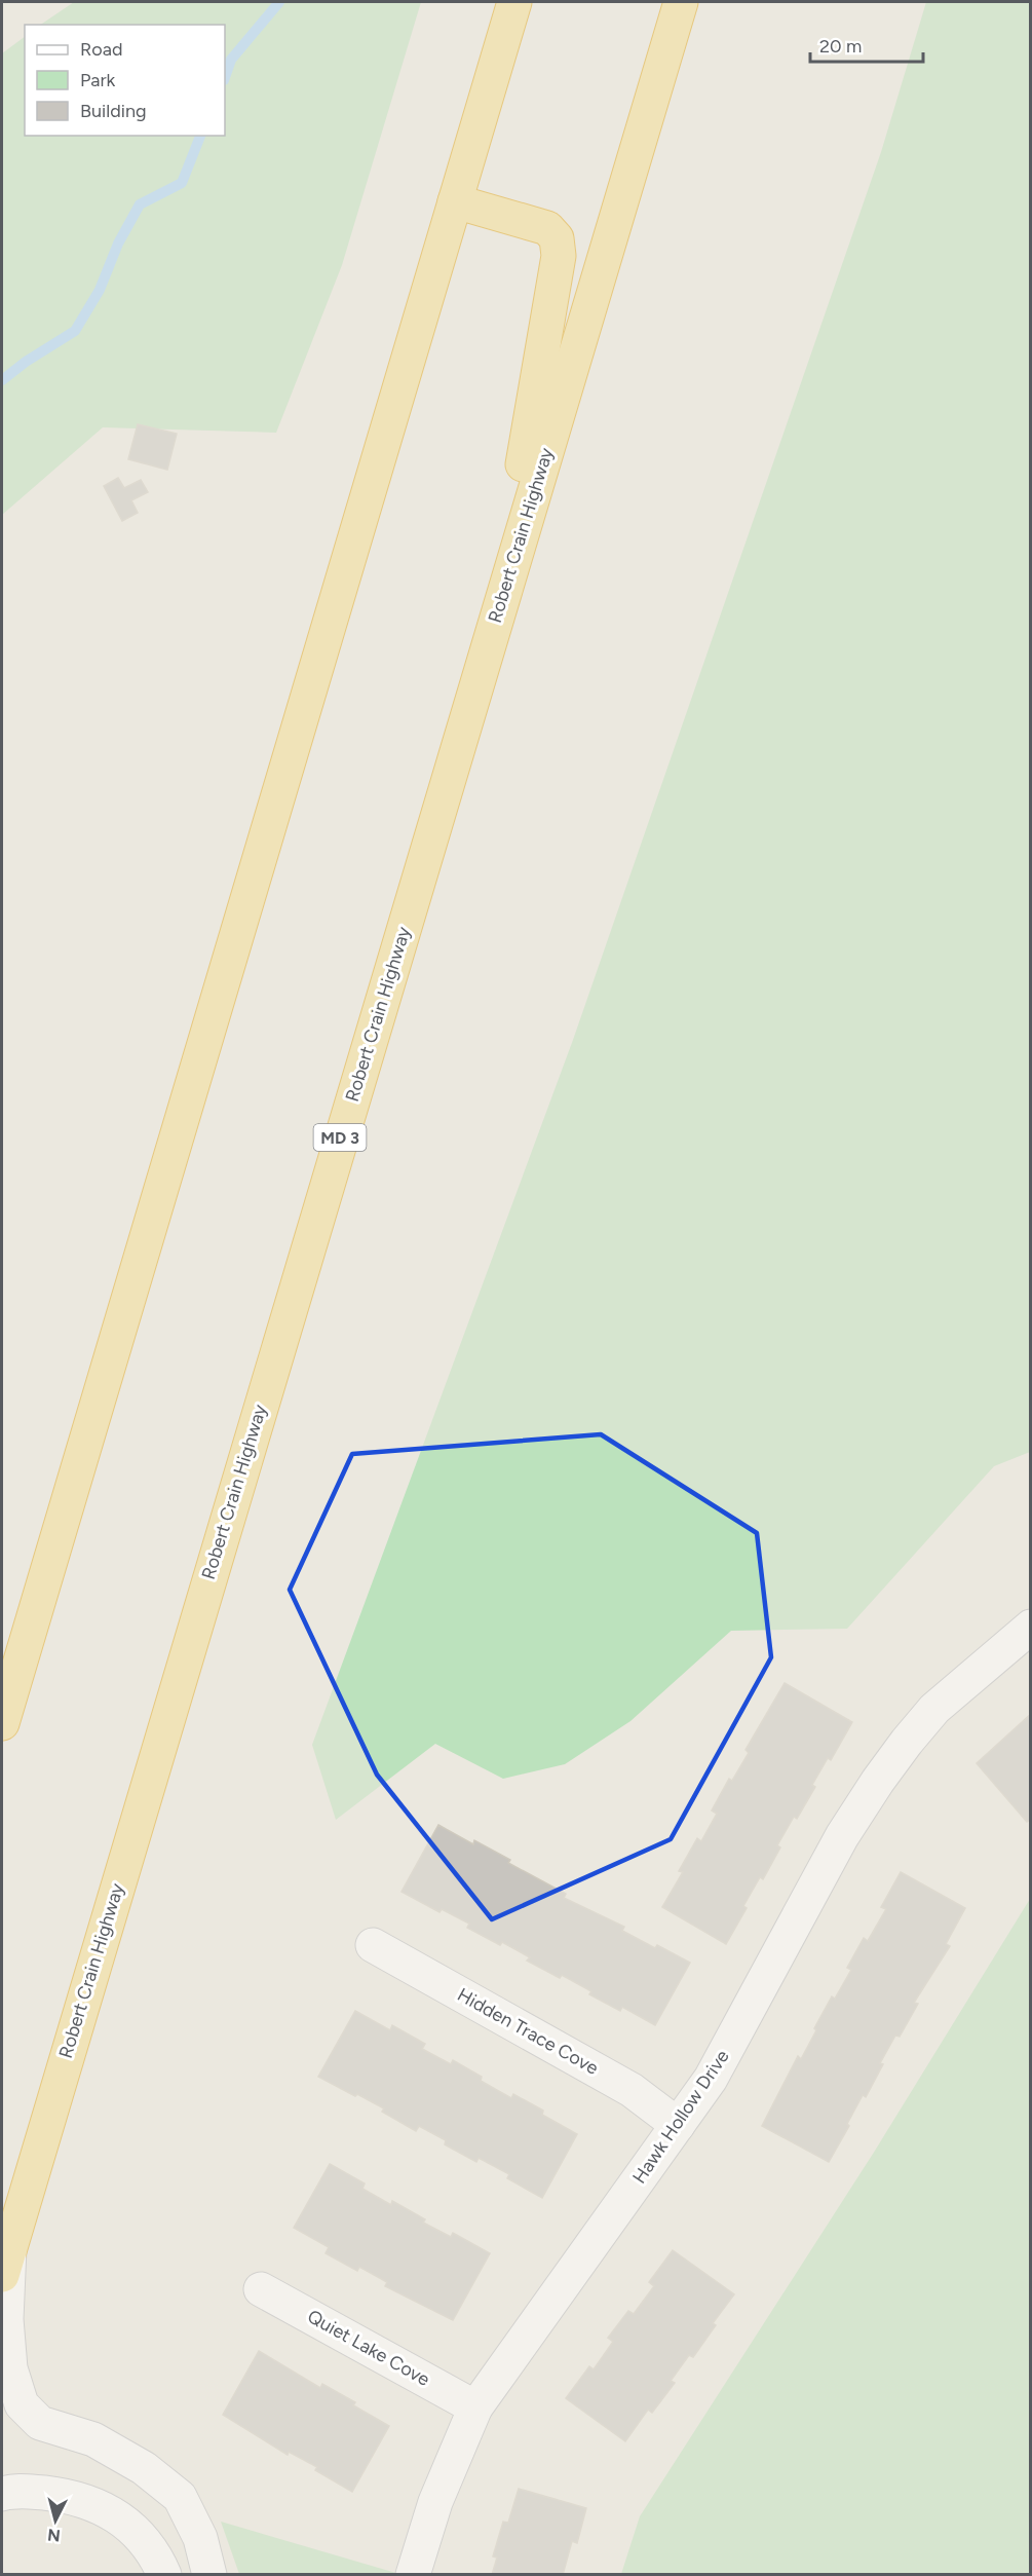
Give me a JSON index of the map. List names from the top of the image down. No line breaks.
{"streets":{"highway":["Robert Crain Highway","MD 3"],"street":["Hidden Trace Cove","Hawk Hollow Drive","Quiet Lake Cove"]},"crossings":[["Hidden Trace Cove","Hawk Hollow Drive"],["Hawk Hollow Drive","Quiet Lake Cove"]],"legend":["Road","Park","Building"],"scale_bar":"20 m","north":"bottom"}
